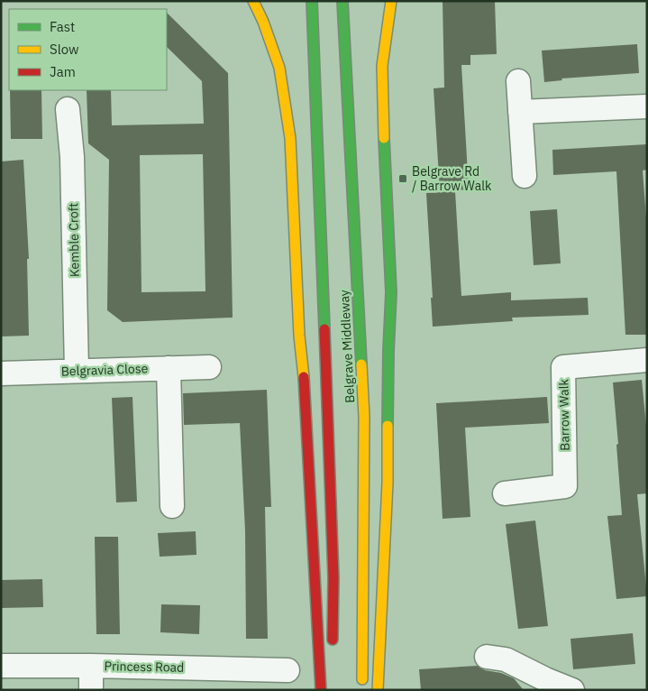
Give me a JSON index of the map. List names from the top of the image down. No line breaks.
{"streets":{"highway":["Belgrave Middleway"],"street":["Kemble Croft","Belgravia Close","Barrow Walk","Princess Road"]},"crossings":[["Kemble Croft","Belgravia Close"]],"places":{"transit":["Belgrave Rd / Barrow Walk"]},"legend":["Fast","Slow","Jam"]}
